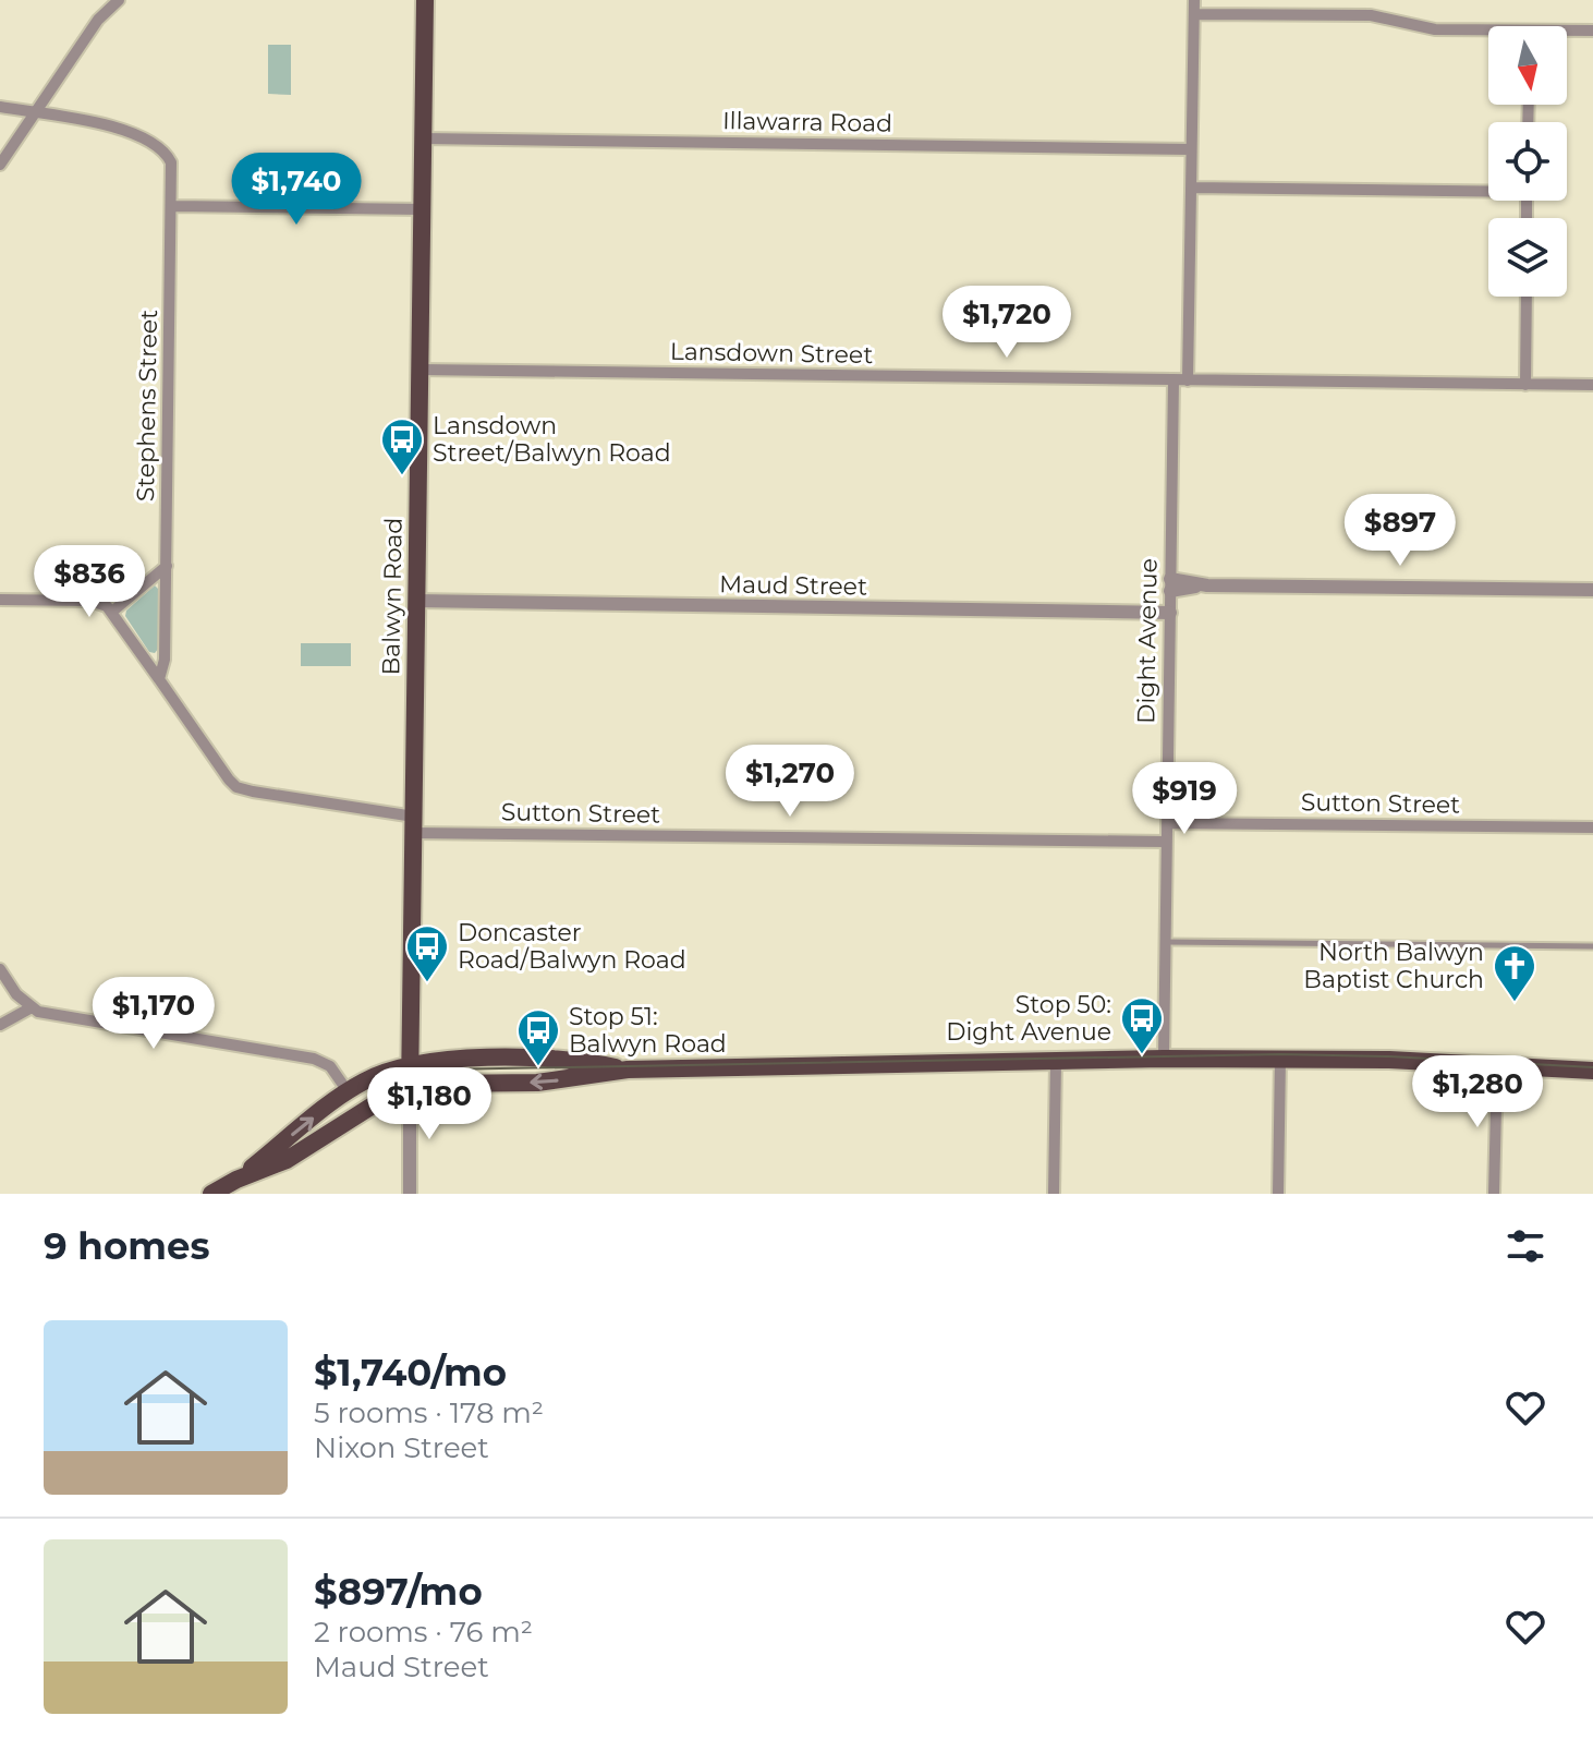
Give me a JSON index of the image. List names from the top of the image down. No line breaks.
{"streets":{"main road":["Balwyn Road"],"street":["Illawarra Road","Lansdown Street","Stephens Street","Maud Street","Dight Avenue","Sutton Street"]},"crossings":[["Illawarra Road","Balwyn Road"],["Lansdown Street","Balwyn Road"],["Lansdown Street","Dight Avenue"],["Maud Street","Balwyn Road"],["Maud Street","Dight Avenue"],["Balwyn Road","Sutton Street"],["Dight Avenue","Sutton Street"]],"places":{"bus stop":["Lansdown Street/Balwyn Road","Doncaster Road/Balwyn Road","Stop 50: Dight Avenue","Stop 51: Balwyn Road"],"church":["North Balwyn Baptist Church"]},"north":"bottom","page":{"price":["$1,740","$1,720","$897","$836","$1,270","$919","$1,170","$1,280","$1,180"],"heading":"9 homes","list":[{"name":"$1,740/mo","note":"5 rooms · 178 m² · Nixon Street"},{"name":"$897/mo","note":"2 rooms · 76 m² · Maud Street"}]}}
